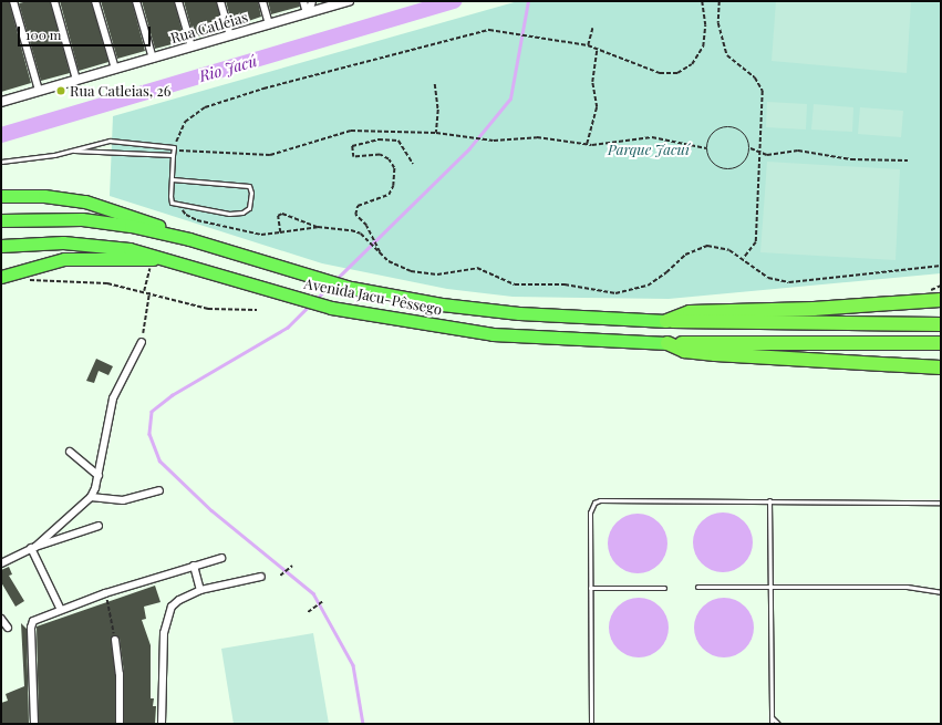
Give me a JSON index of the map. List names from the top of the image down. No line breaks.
{"streets":{"highway":["Avenida Jacu-Pêssego"],"street":["Rua Catléias"]},"water":["Rio Jacú"],"parks":["Parque Jacuí"],"places":["Rua Catleias, 26"],"scale_bar":"100 m"}
